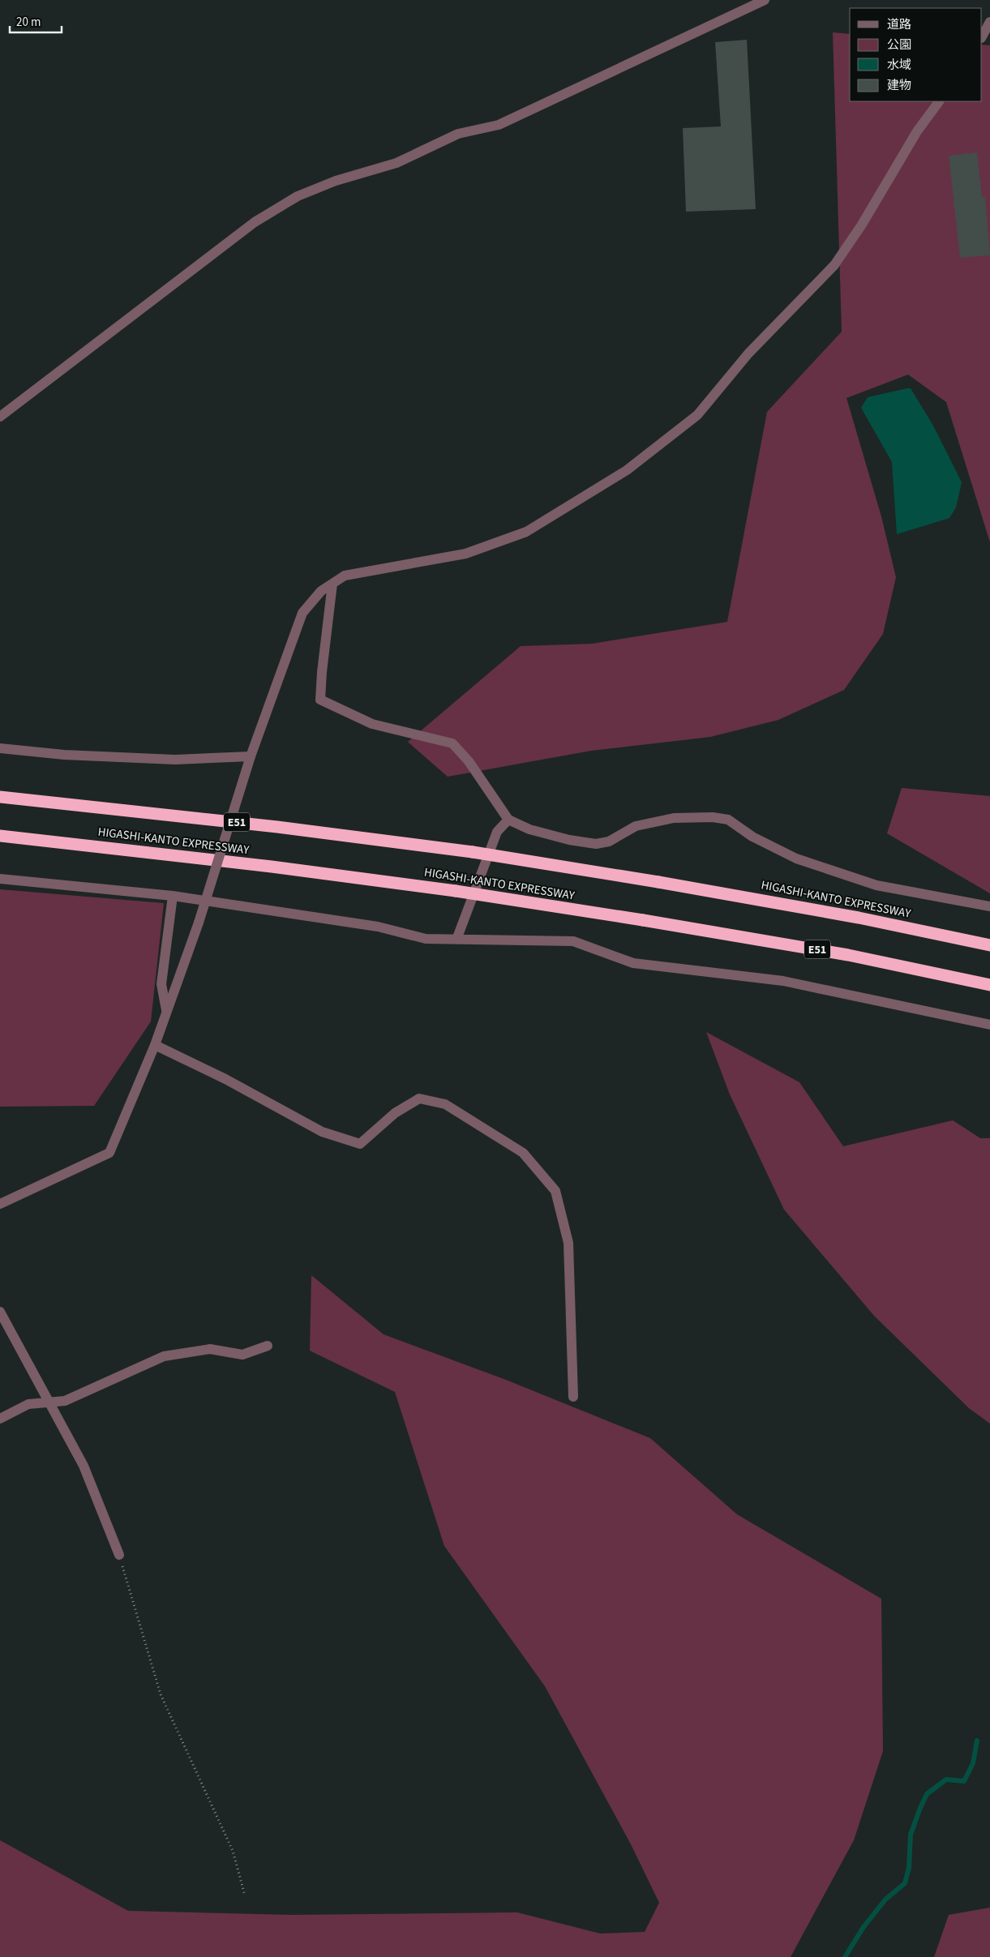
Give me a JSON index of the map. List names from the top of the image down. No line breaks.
{"streets":{"highway":["E51","HIGASHI-KANTO EXPRESSWAY"]},"legend":["道路","公園","水域","建物"],"scale_bar":"20 m"}
